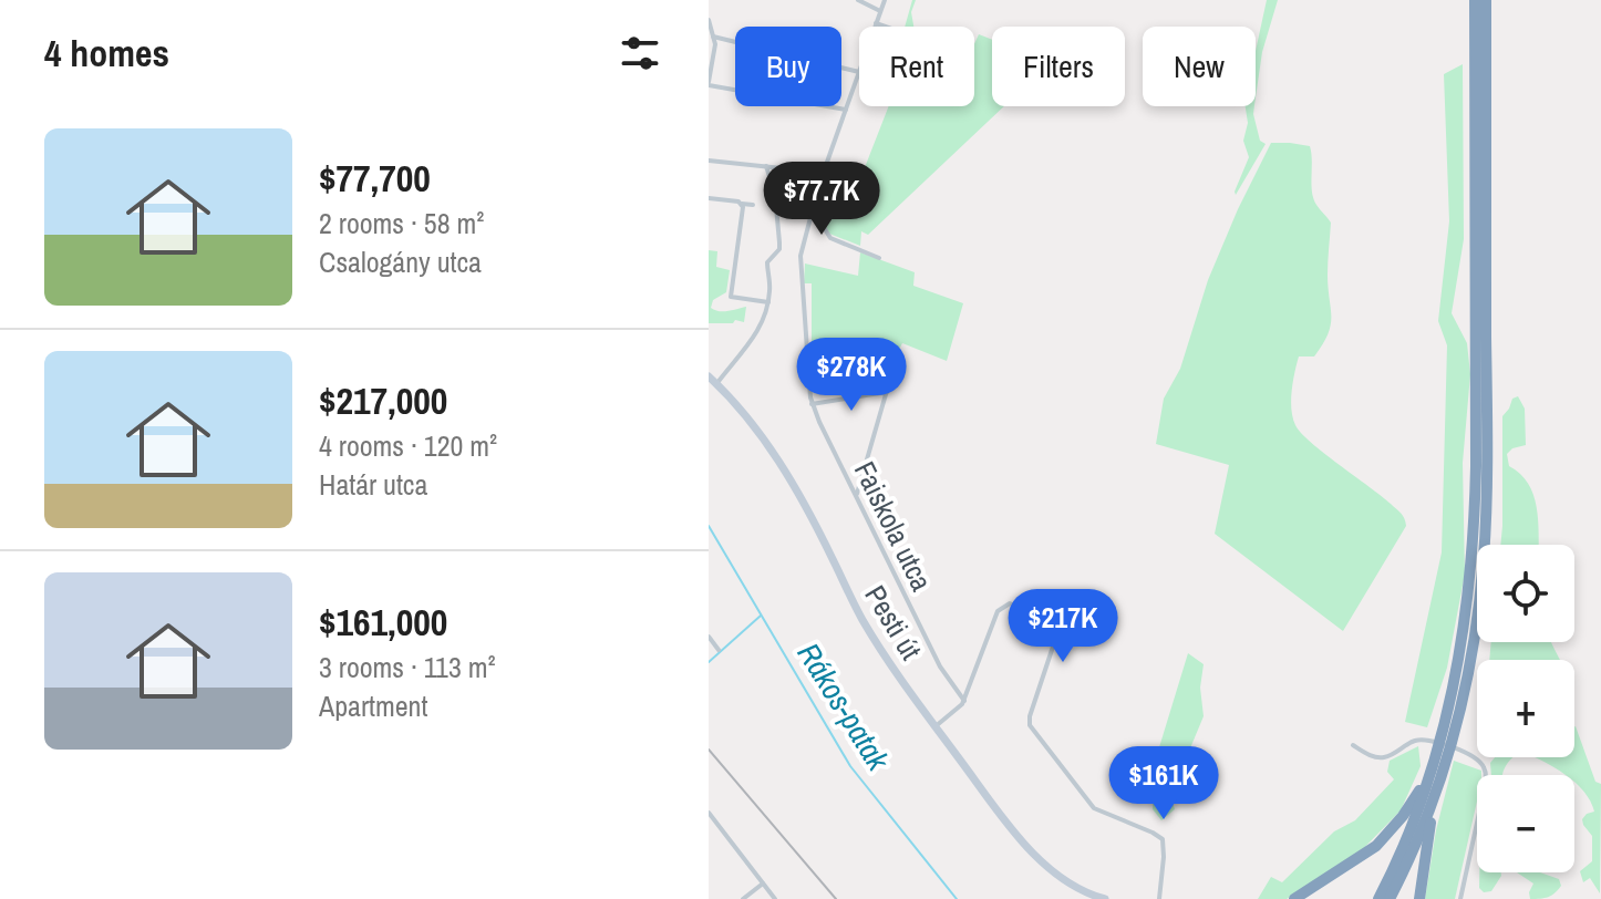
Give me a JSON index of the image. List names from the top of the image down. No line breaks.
{"streets":{"main road":["Pesti út"],"street":["Faiskola utca"]},"water":["Rákos-patak"],"page":{"heading":"4 homes","chip":["Buy","Rent","Filters","New"],"list":[{"name":"$77,700","note":"2 rooms · 58 m² · Csalogány utca"},{"name":"$217,000","note":"4 rooms · 120 m² · Határ utca"},{"name":"$161,000","note":"3 rooms · 113 m² · Apartment"}],"price":["$77.7K","$278K","$217K","$161K"],"map_buttons":["+","−"]}}
